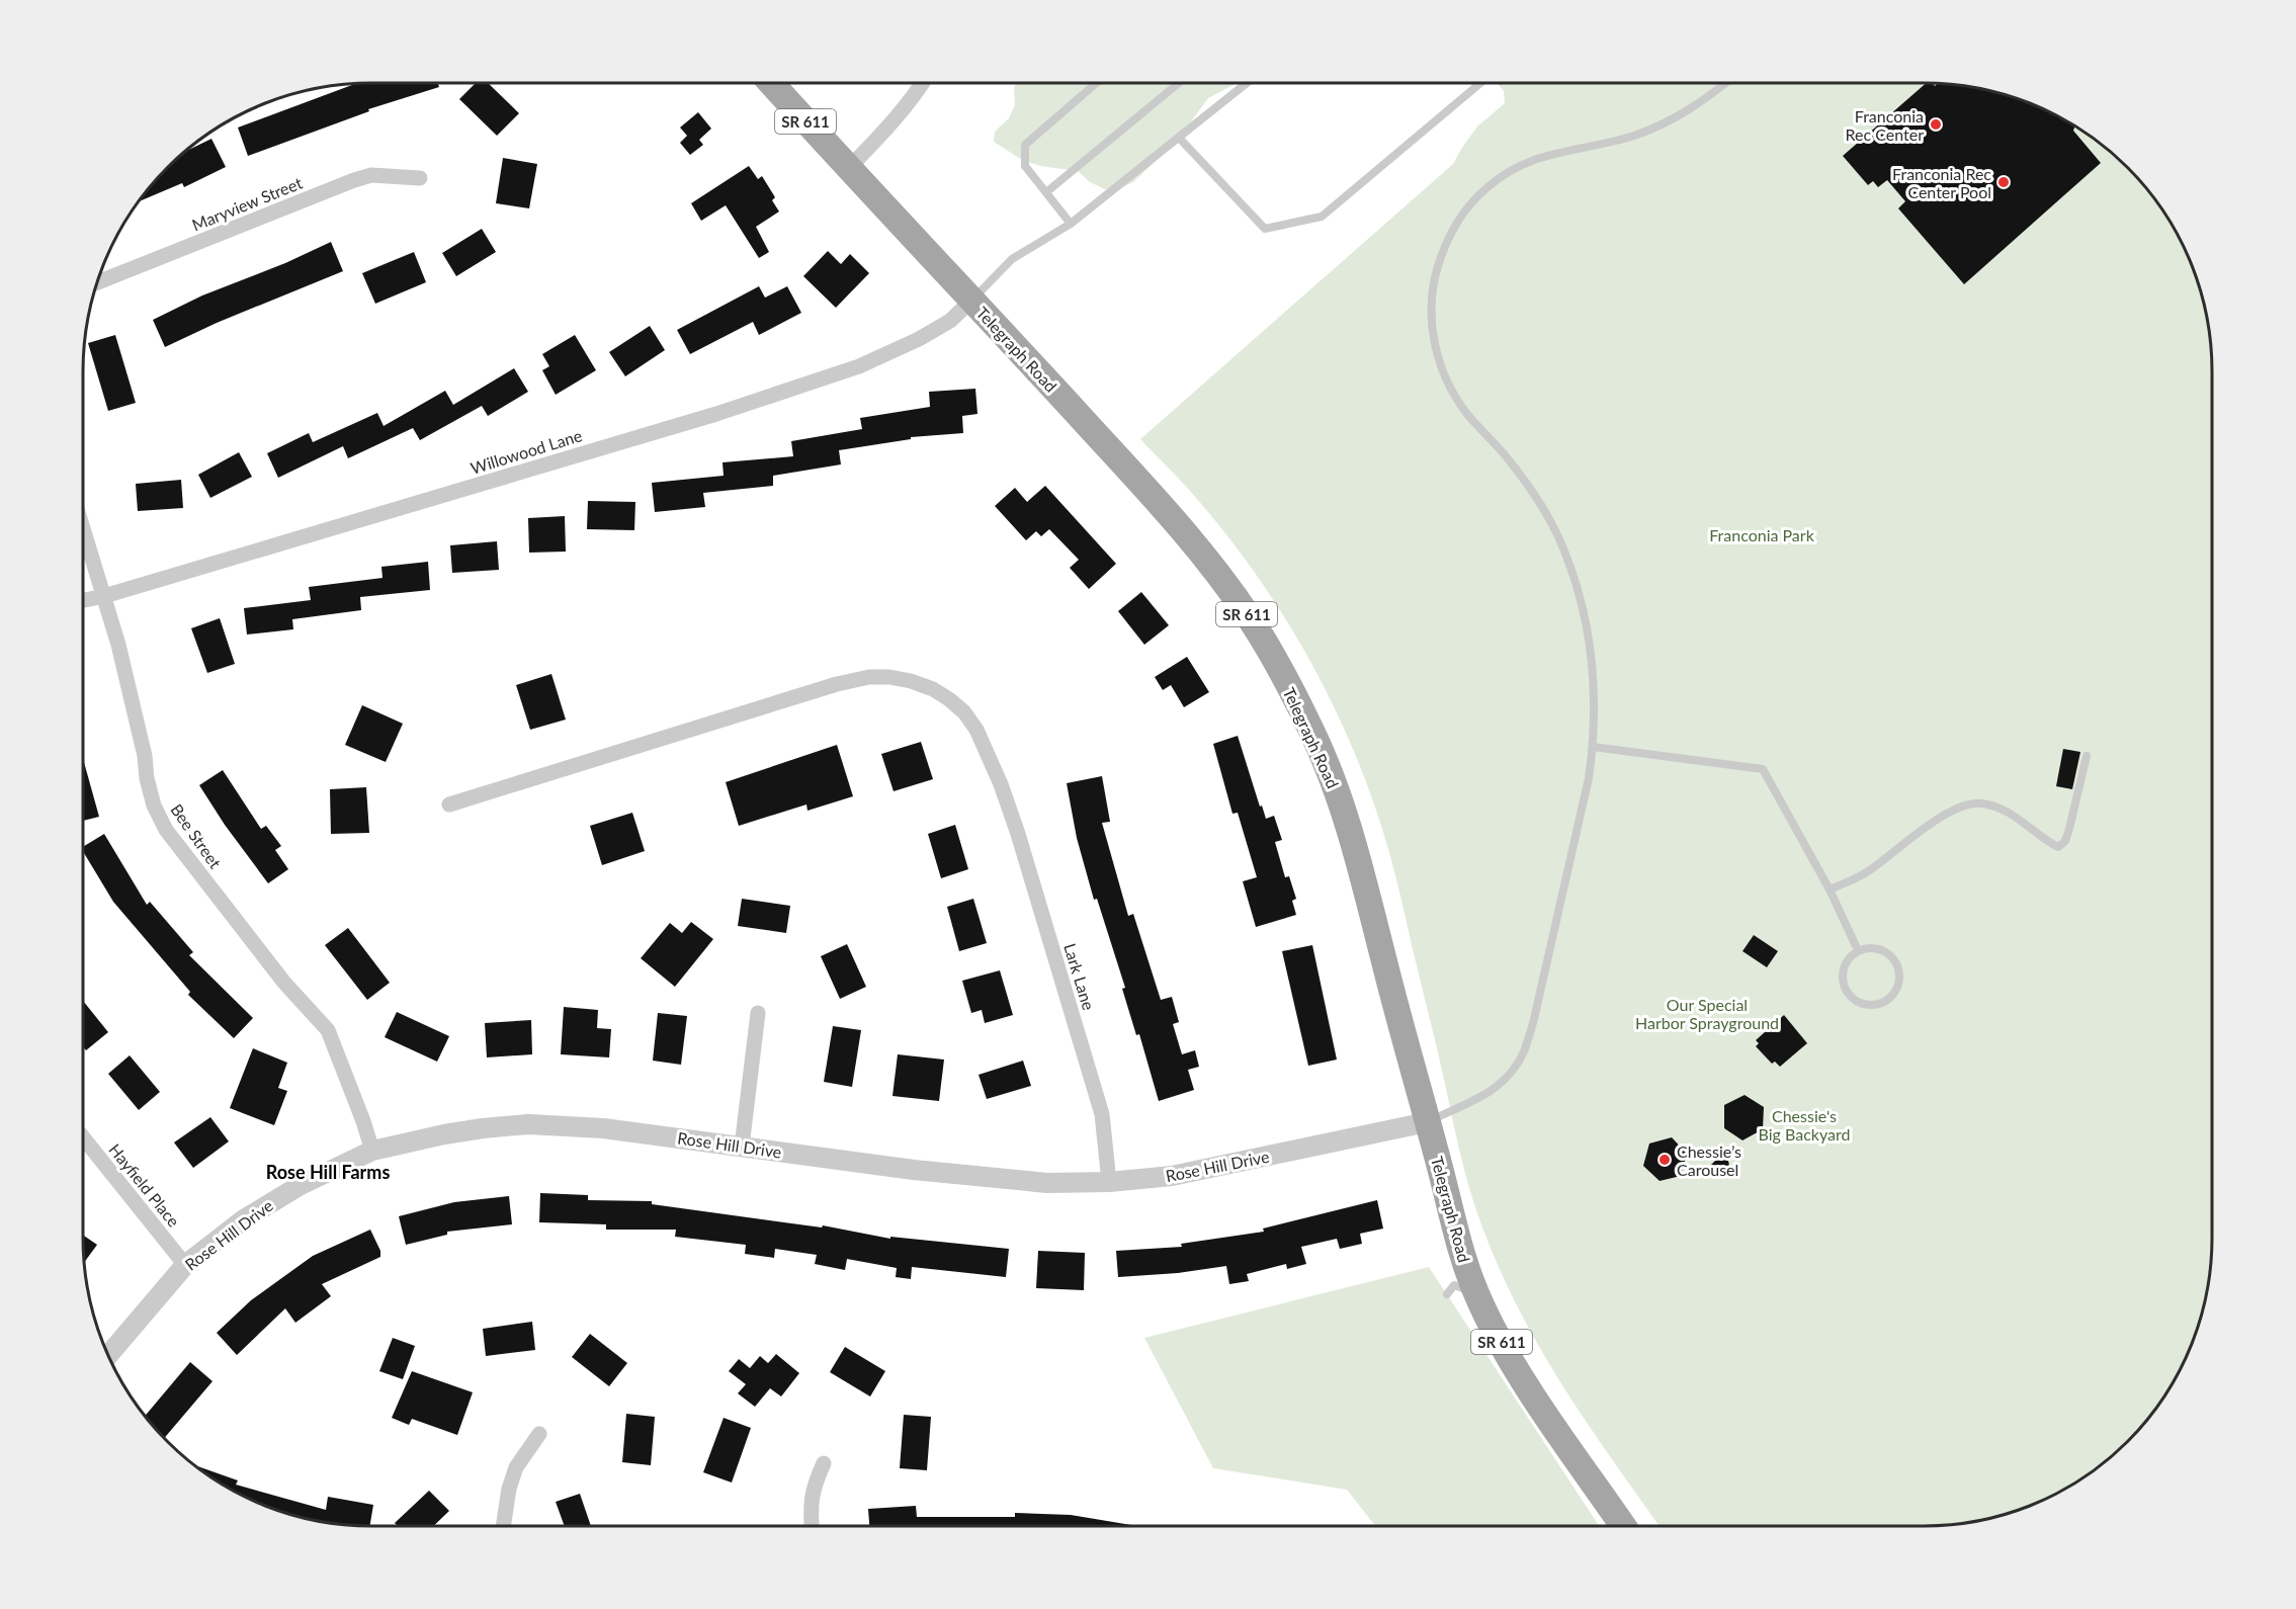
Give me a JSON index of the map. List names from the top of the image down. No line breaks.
{"streets":{"main road":["SR 611","Telegraph Road"],"street":["Maryview Street","Willowood Lane","Bee Street","Lark Lane","Rose Hill Drive","Hayfield Place"]},"crossings":[["Telegraph Road","Willowood Lane"],["Telegraph Road","Rose Hill Drive"],["Willowood Lane","Bee Street"],["Bee Street","Rose Hill Drive"],["Lark Lane","Rose Hill Drive"],["Rose Hill Drive","Hayfield Place"]],"districts":["Rose Hill Farms"],"parks":["Franconia Park","Our Special Harbor Sprayground","Chessie's Big Backyard"],"places":["Franconia Rec Center","Franconia Rec Center Pool","Chessie’s Carousel"]}
